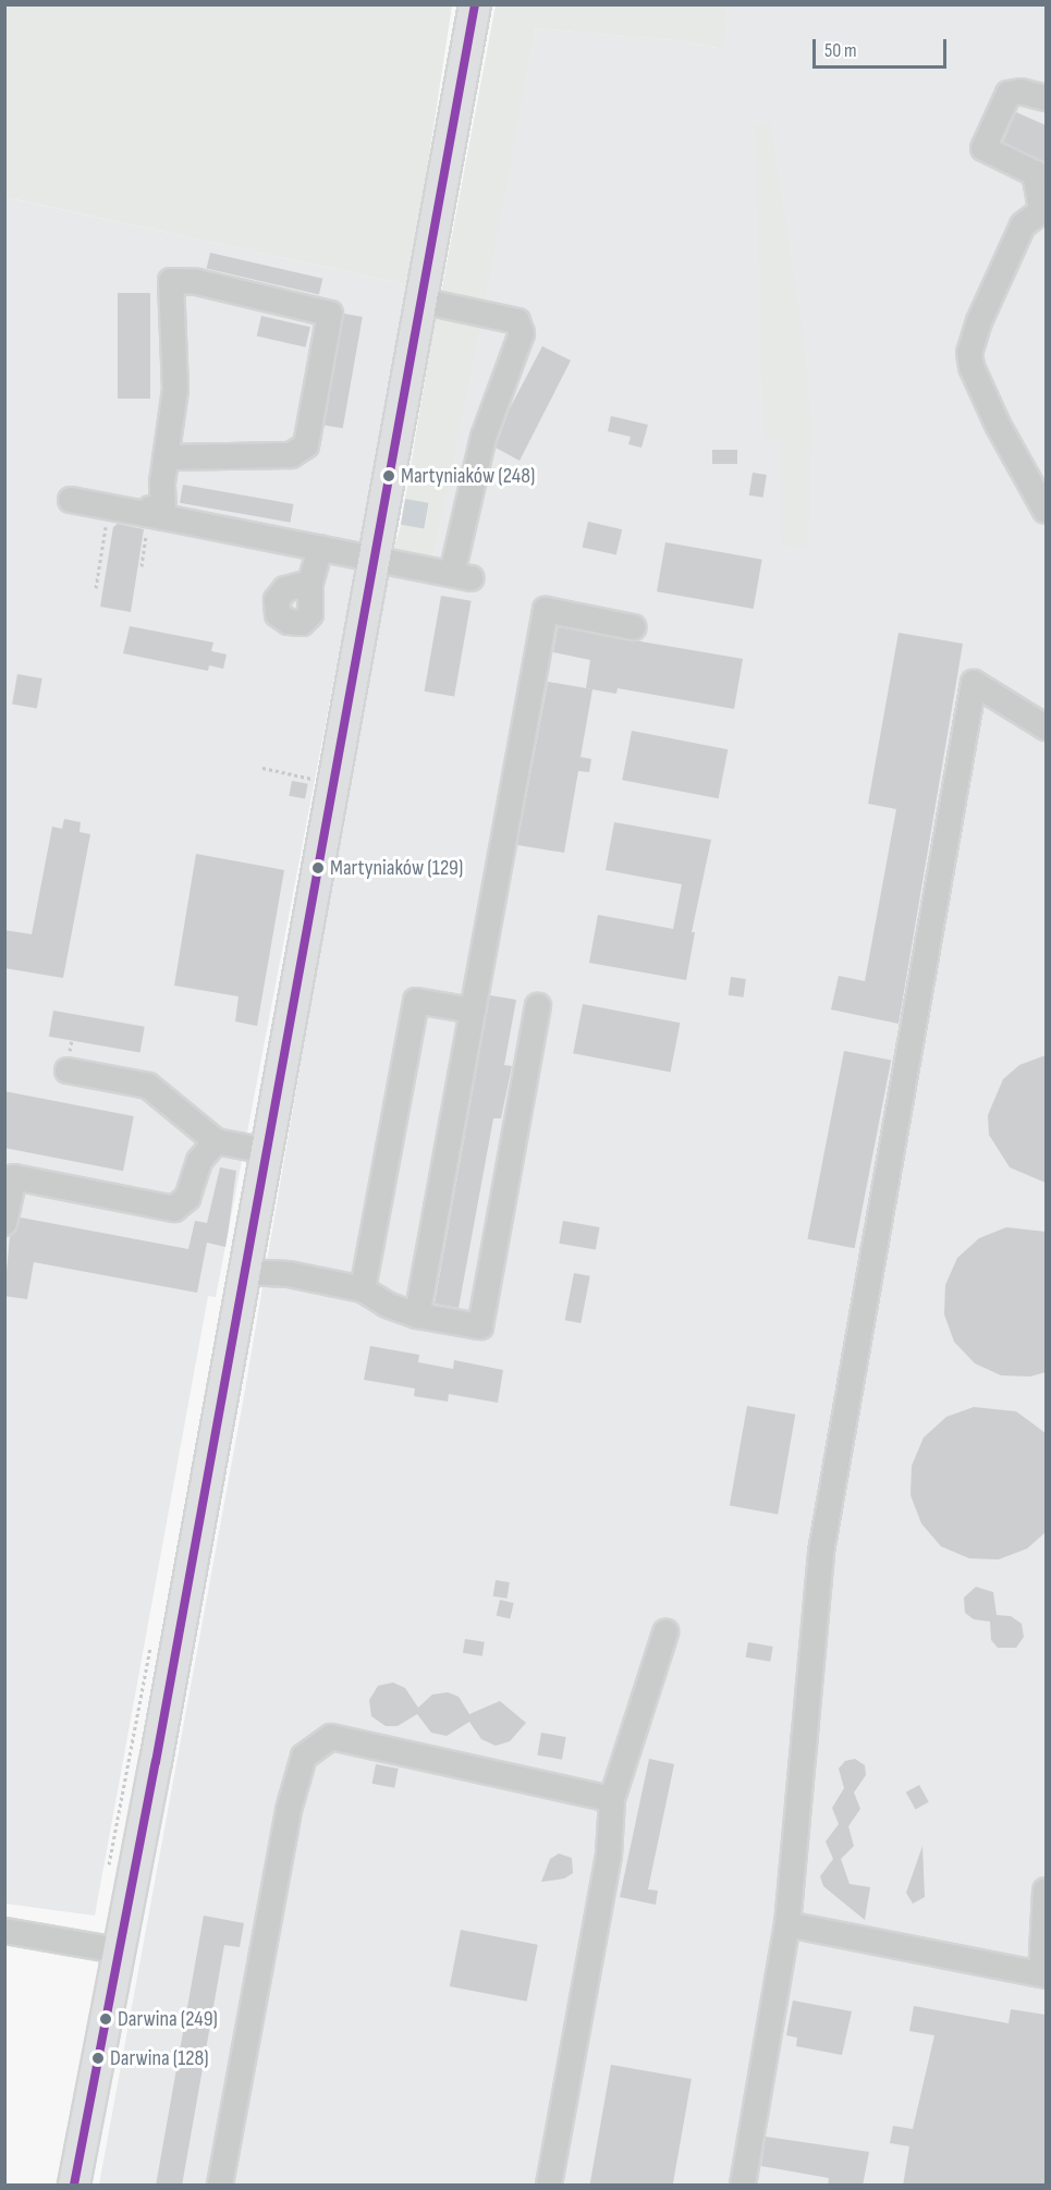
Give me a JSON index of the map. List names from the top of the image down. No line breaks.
{"places":["Martyniaków (248)","Martyniaków (129)","Darwina (249)","Darwina (128)"],"scale_bar":"50 m"}
